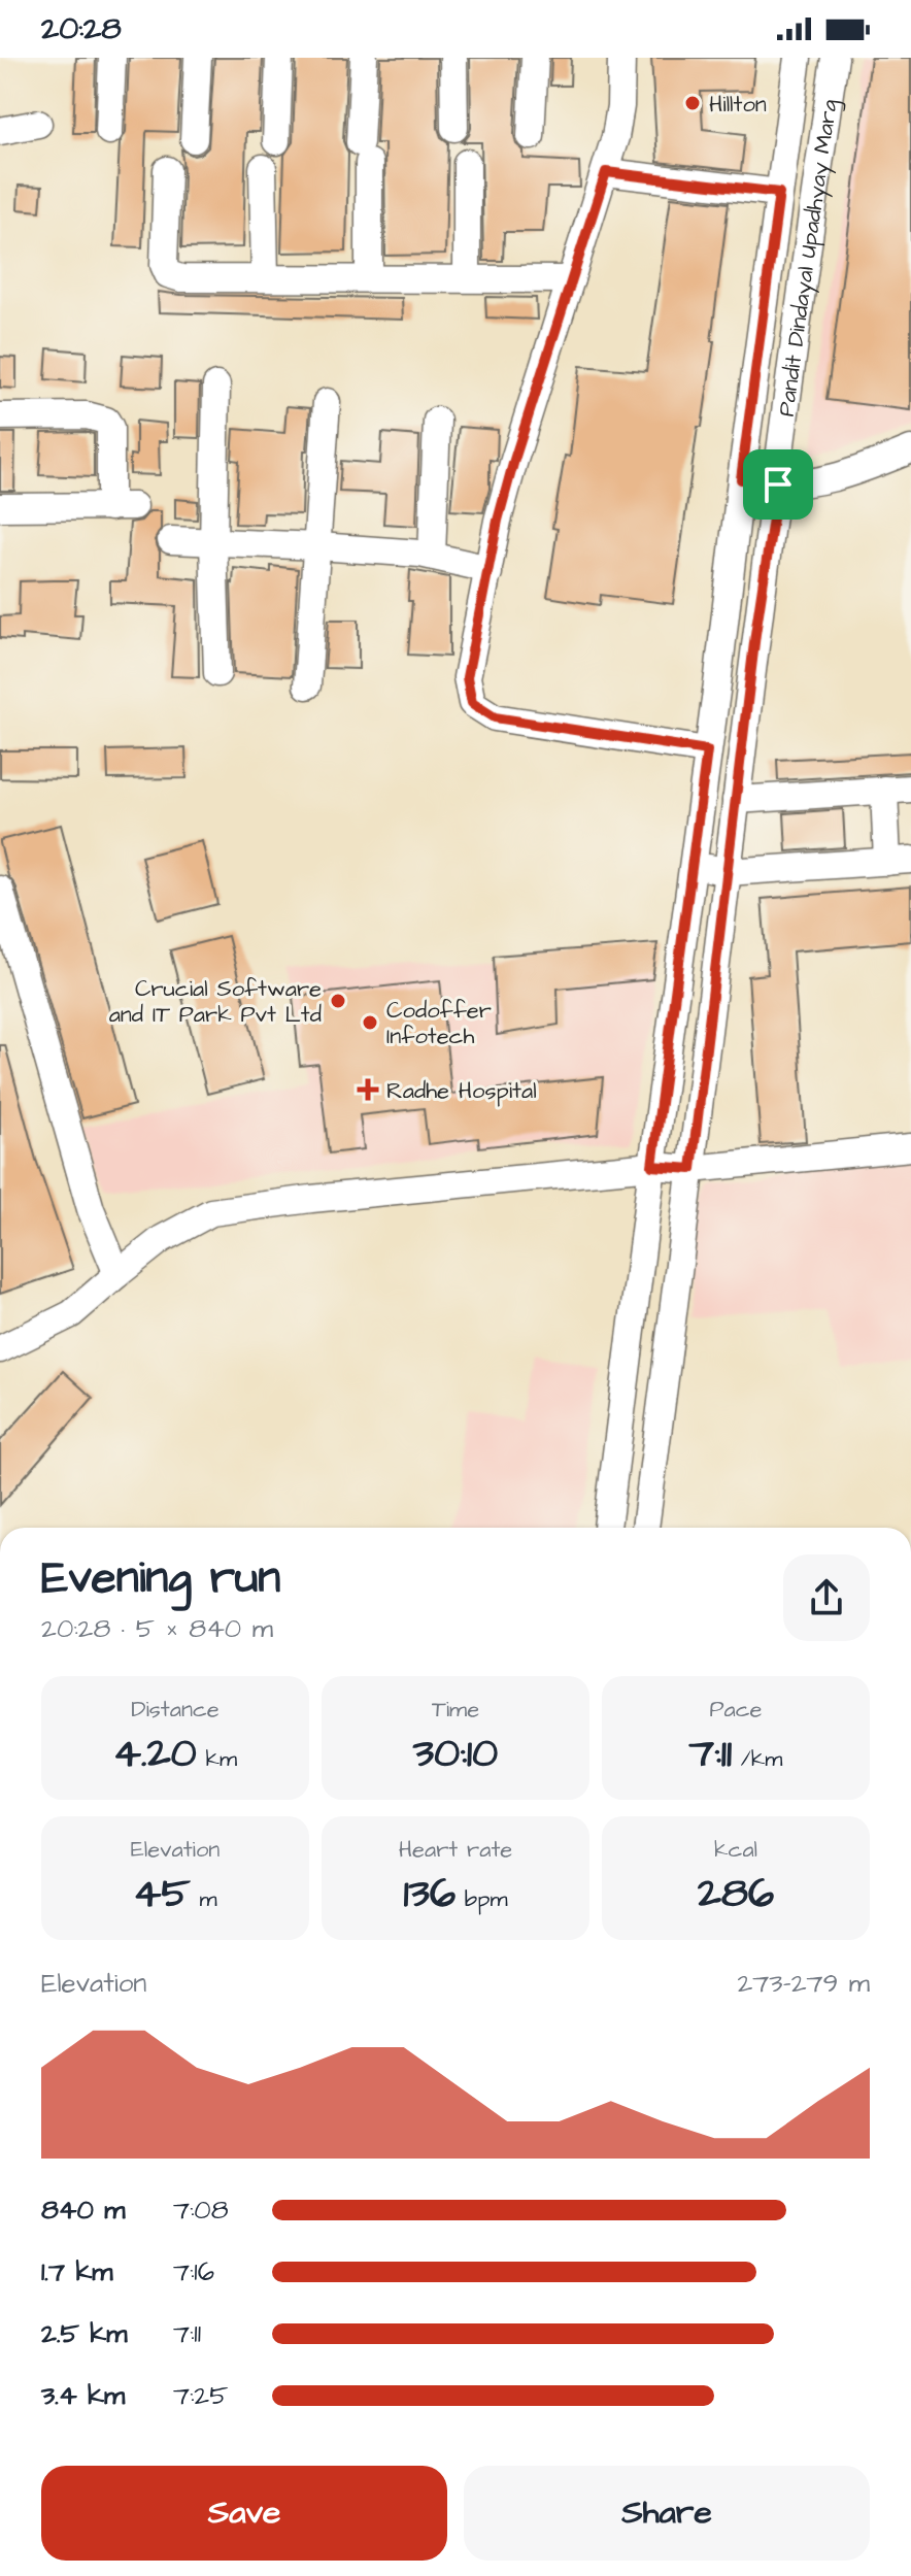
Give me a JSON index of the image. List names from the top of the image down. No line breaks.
{"streets":{"street":["Pandit Dindayal Upadhyay Marg"]},"places":{"other":["Hillton","Crucial Software and IT Park Pvt Ltd","Codoffer Infotech"],"health":["Radhe Hospital"]},"page":{"status":"20:28","heading":["Evening run","20:28 · 5 × 840 m"],"stats":[["Distance","4.20 km"],["Time","30:10"],["Pace","7:11 /km"],["Elevation","45 m"],["Heart rate","136 bpm"],["kcal","286"]],"chart":["Elevation","273–279 m"],"list":[{"name":"840 m","note":"7:08"},{"name":"1.7 km","note":"7:16"},{"name":"2.5 km","note":"7:11"},{"name":"3.4 km","note":"7:25"}],"buttons":["Save","Share"]}}
